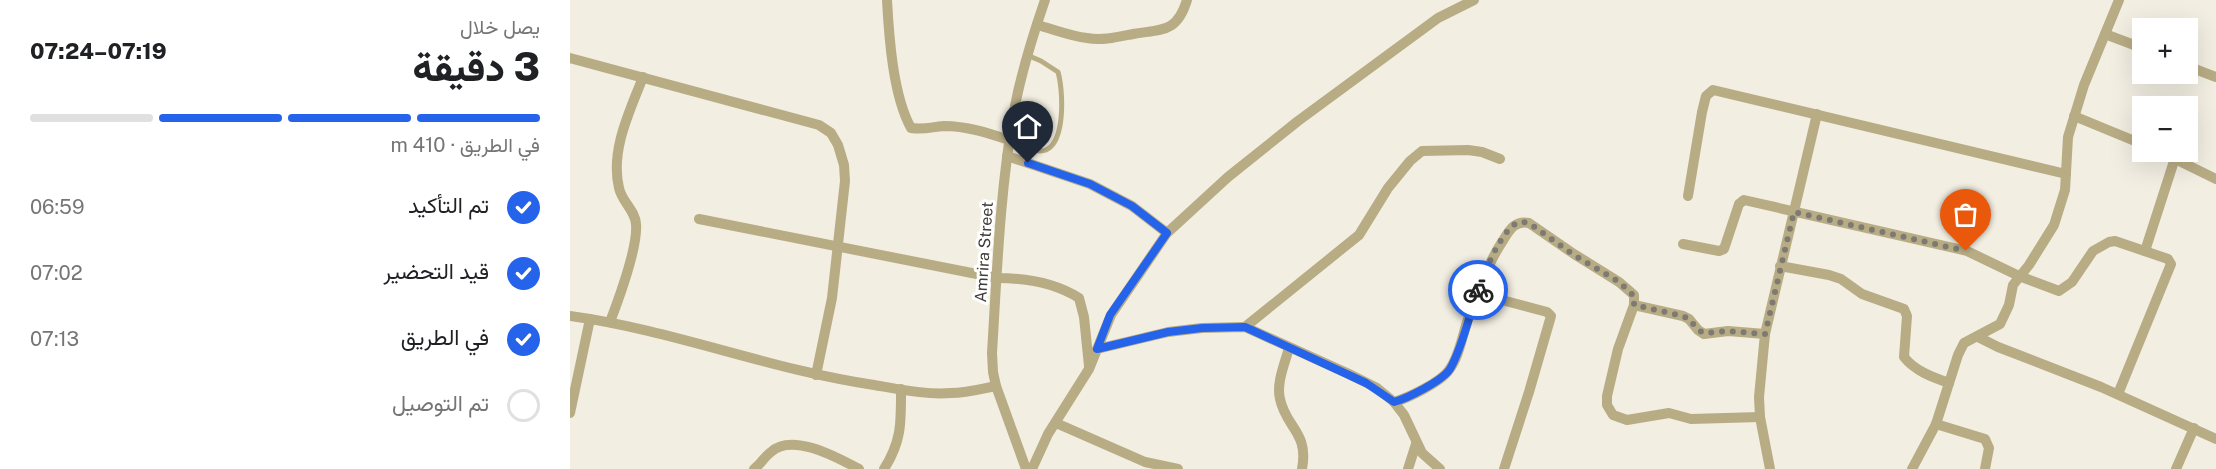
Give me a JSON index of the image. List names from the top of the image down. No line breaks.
{"streets":{"street":["Amrira Street"]},"page":{"heading":["3 دقيقة","يصل خلال","07:19–07:24"],"map_buttons":["+","−"],"bar":"في الطريق · 410 m","list":[["تم التأكيد","06:59"],["قيد التحضير","07:02"],["في الطريق","07:13"],"تم التوصيل"]}}
